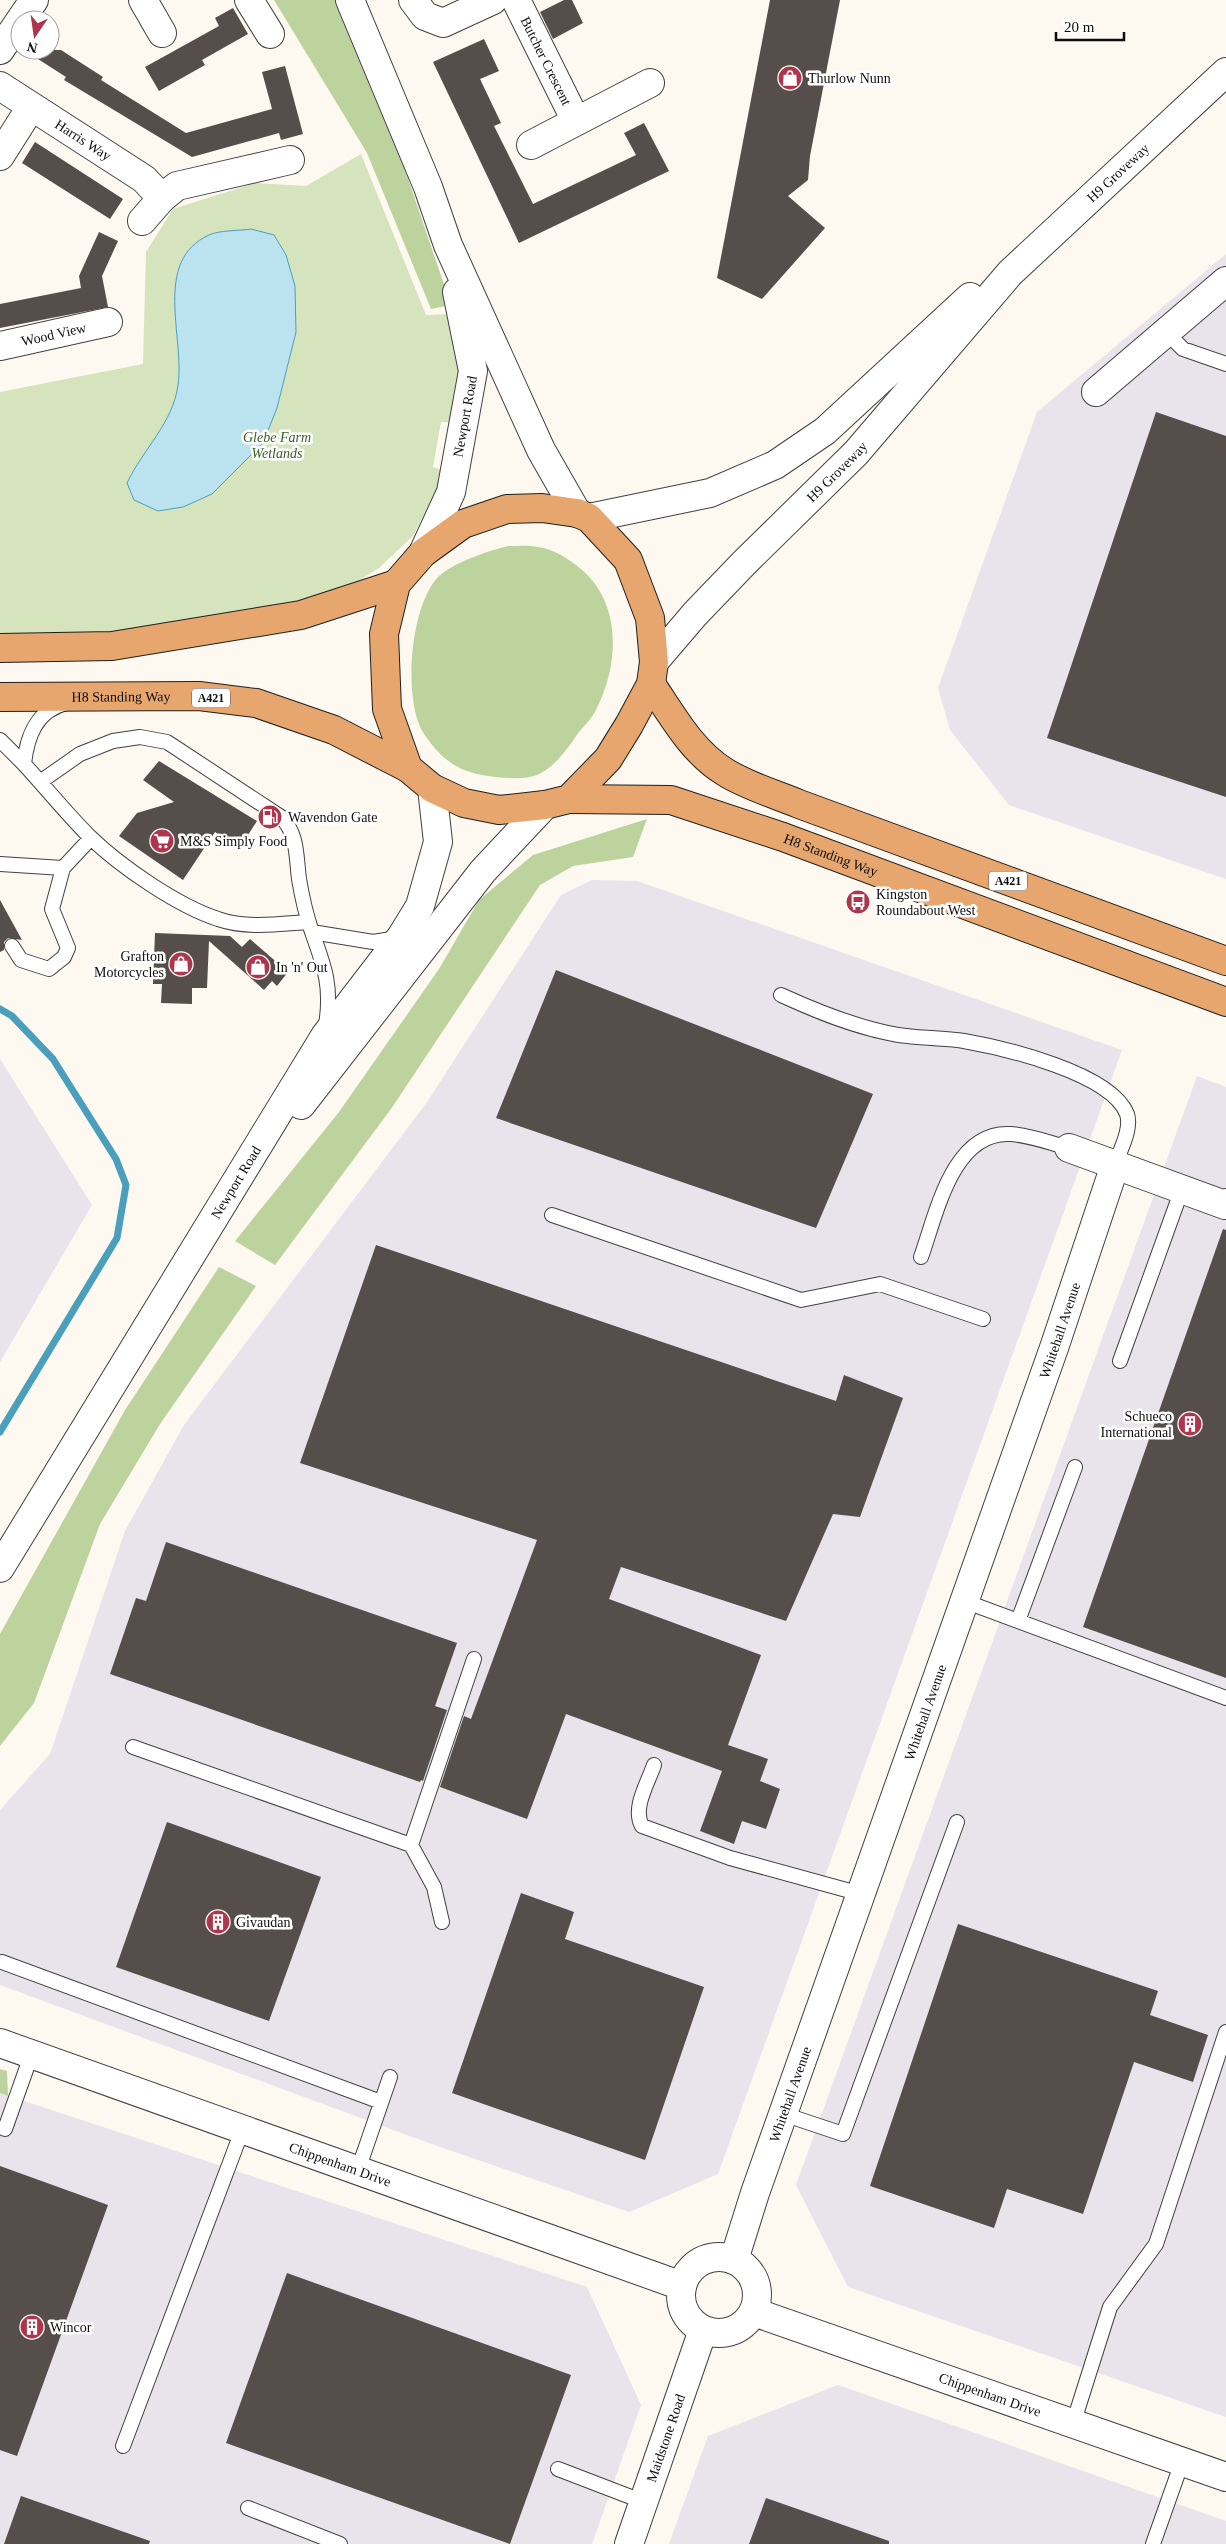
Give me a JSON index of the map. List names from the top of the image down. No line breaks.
{"streets":{"highway":["H8 Standing Way","A421"],"street":["Butcher Crescent","Harris Way","H9 Groveway","Wood View","Newport Road","Whitehall Avenue","Chippenham Drive","Maidstone Road"]},"crossings":[["H9 Groveway","Newport Road"],["H9 Groveway","A421"],["Newport Road","H8 Standing Way"],["Whitehall Avenue","Chippenham Drive"],["Whitehall Avenue","Maidstone Road"],["Chippenham Drive","Maidstone Road"]],"parks":["Glebe Farm Wetlands"],"places":{"shop":["Thurlow Nunn","Grafton Motorcycles","In 'n' Out"],"fuel station":["Wavendon Gate"],"supermarket":["M&S Simply Food"],"bus stop":["Kingston Roundabout West"],"building":["Schueco International","Givaudan","Wincor"]},"scale_bar":"20 m","north":"bottom"}
